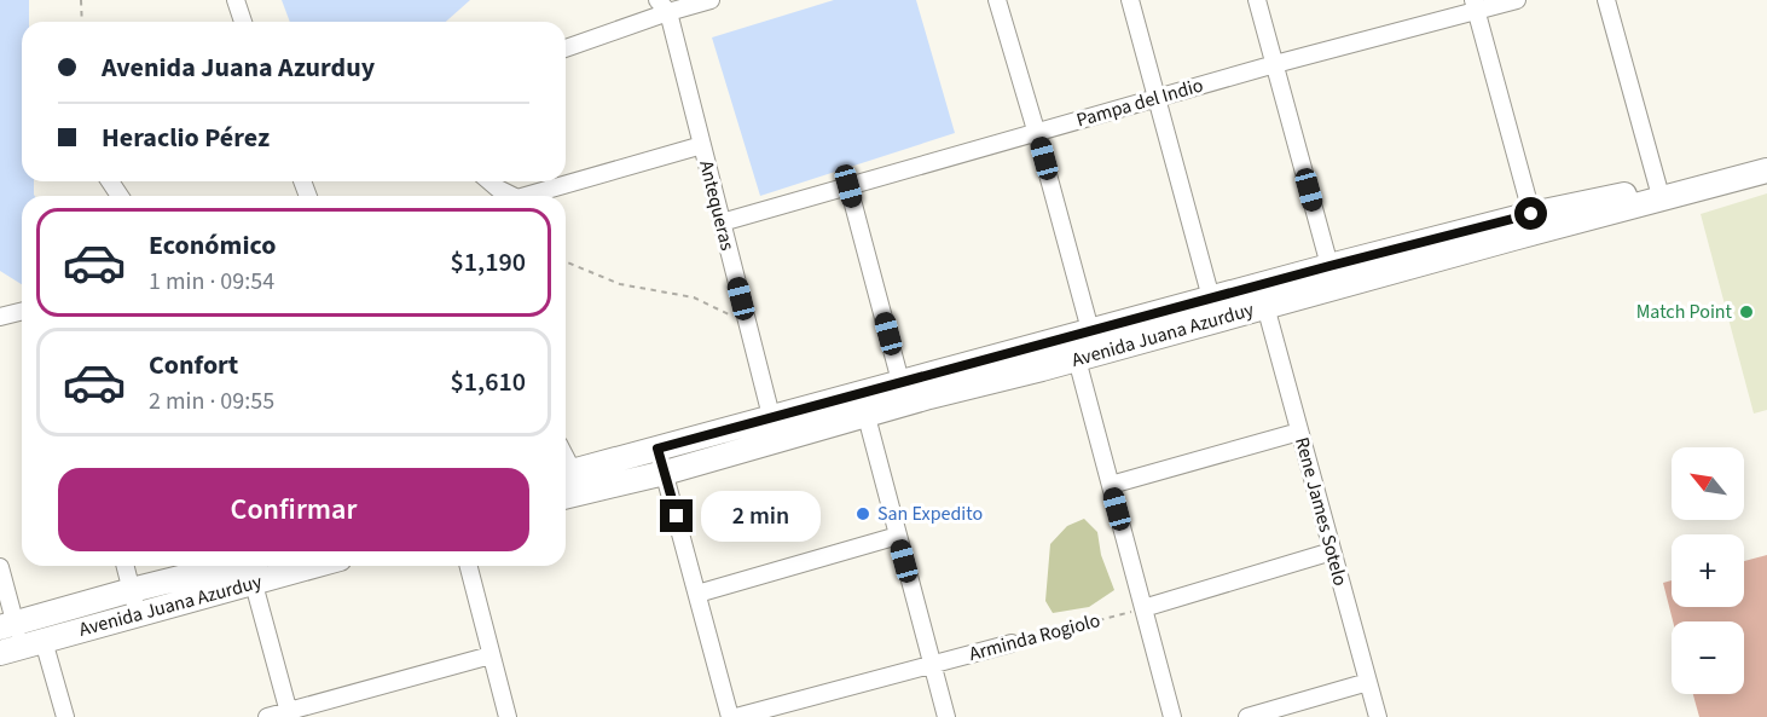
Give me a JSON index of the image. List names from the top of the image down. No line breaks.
{"streets":{"main road":["Avenida Juana Azurduy"],"street":["Pampa del Indio","Antequeras","Rene James Sotelo","Arminda Rogiolo"]},"crossings":[["Pampa del Indio","Antequeras"],["Antequeras","Avenida Juana Azurduy"],["Avenida Juana Azurduy","Rene James Sotelo"]],"places":["Match Point","San Expedito"],"north":"top left","page":{"banner":["Avenida Juana Azurduy","Heraclio Pérez"],"list":[{"name":"Económico","note":"1 min · 09:54","value":"$1,190"},{"name":"Confort","note":"2 min · 09:55","value":"$1,610"}],"map_buttons":["+","−"],"buttons":"Confirmar","bubble":"2 min"}}
